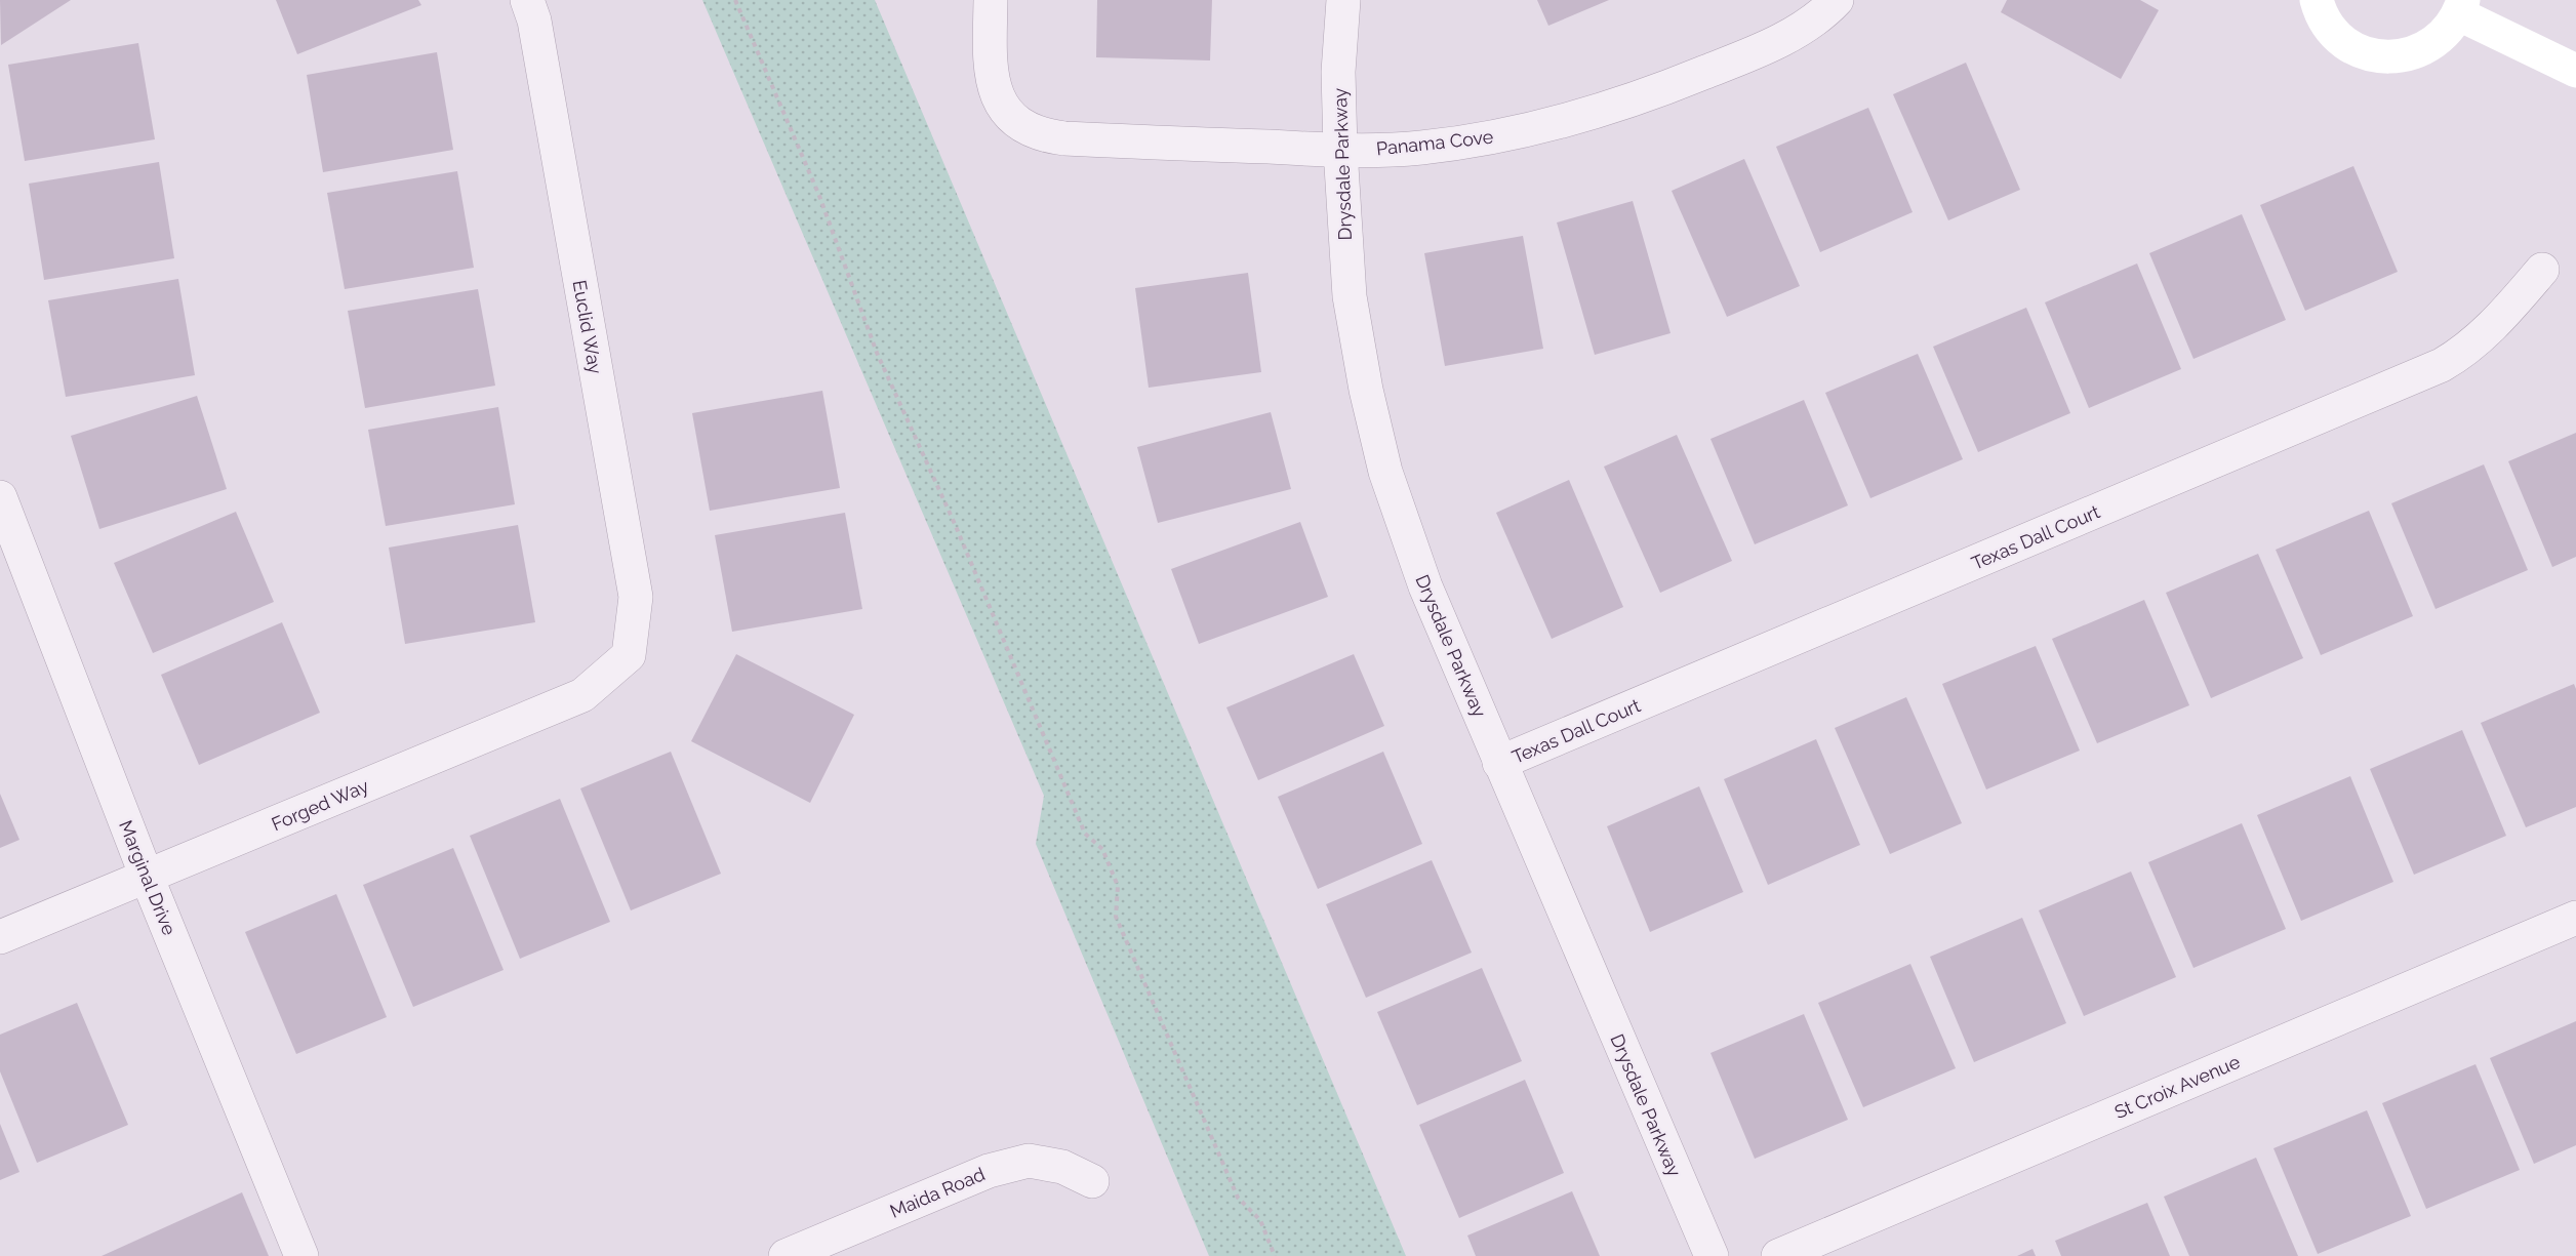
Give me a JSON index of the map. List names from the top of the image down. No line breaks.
{"streets":{"street":["Panama Cove","Drysdale Parkway","Euclid Way","Texas Dall Court","Forged Way","Marginal Drive","St Croix Avenue","Maida Road"]},"crossings":[["Panama Cove","Drysdale Parkway"],["Drysdale Parkway","Texas Dall Court"],["Euclid Way","Forged Way"],["Forged Way","Marginal Drive"]]}
